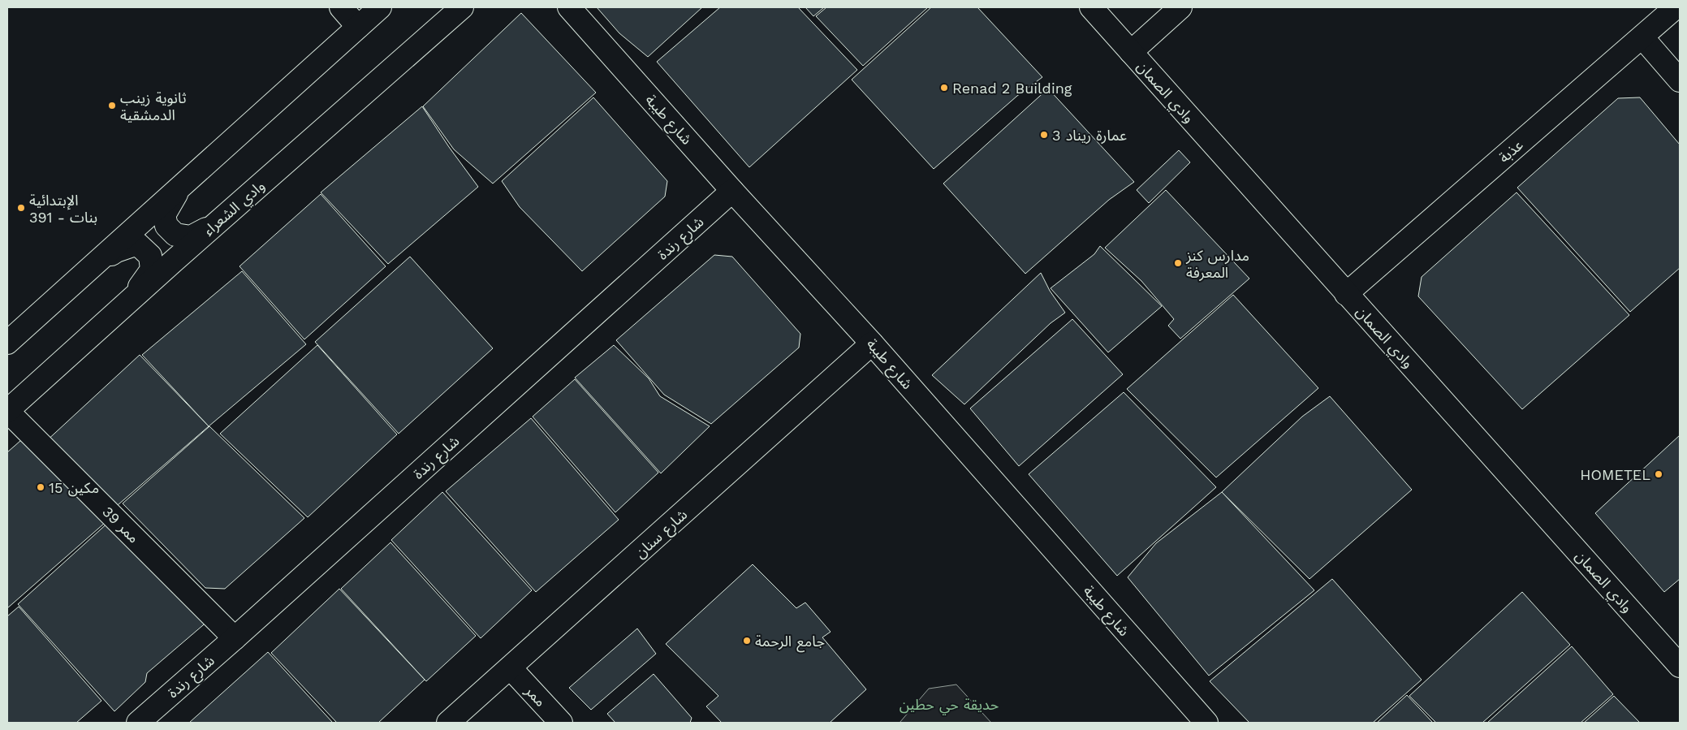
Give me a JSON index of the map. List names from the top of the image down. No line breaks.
{"streets":{"street":["وادي الصمان","شارع طيبة","عذبة","وادي الشعراء","شارع رندة","ممر 39","شارع سنان","ممر"]},"crossings":[["وادي الصمان","عذبة"],["شارع طيبة","شارع رندة"],["شارع طيبة","شارع سنان"],["وادي الشعراء","ممر 39"],["شارع رندة","ممر 39"],["شارع سنان","ممر"]],"parks":["حديقة حي حطين"],"places":["Renad 2 Building","ثانوية زينب الدمشقية","عمارة ريناد 3","الإبتدائية 391 - بنات","مدارس كنز المعرفة","HOMETEL","مكين 15","جامع الرحمة"]}
